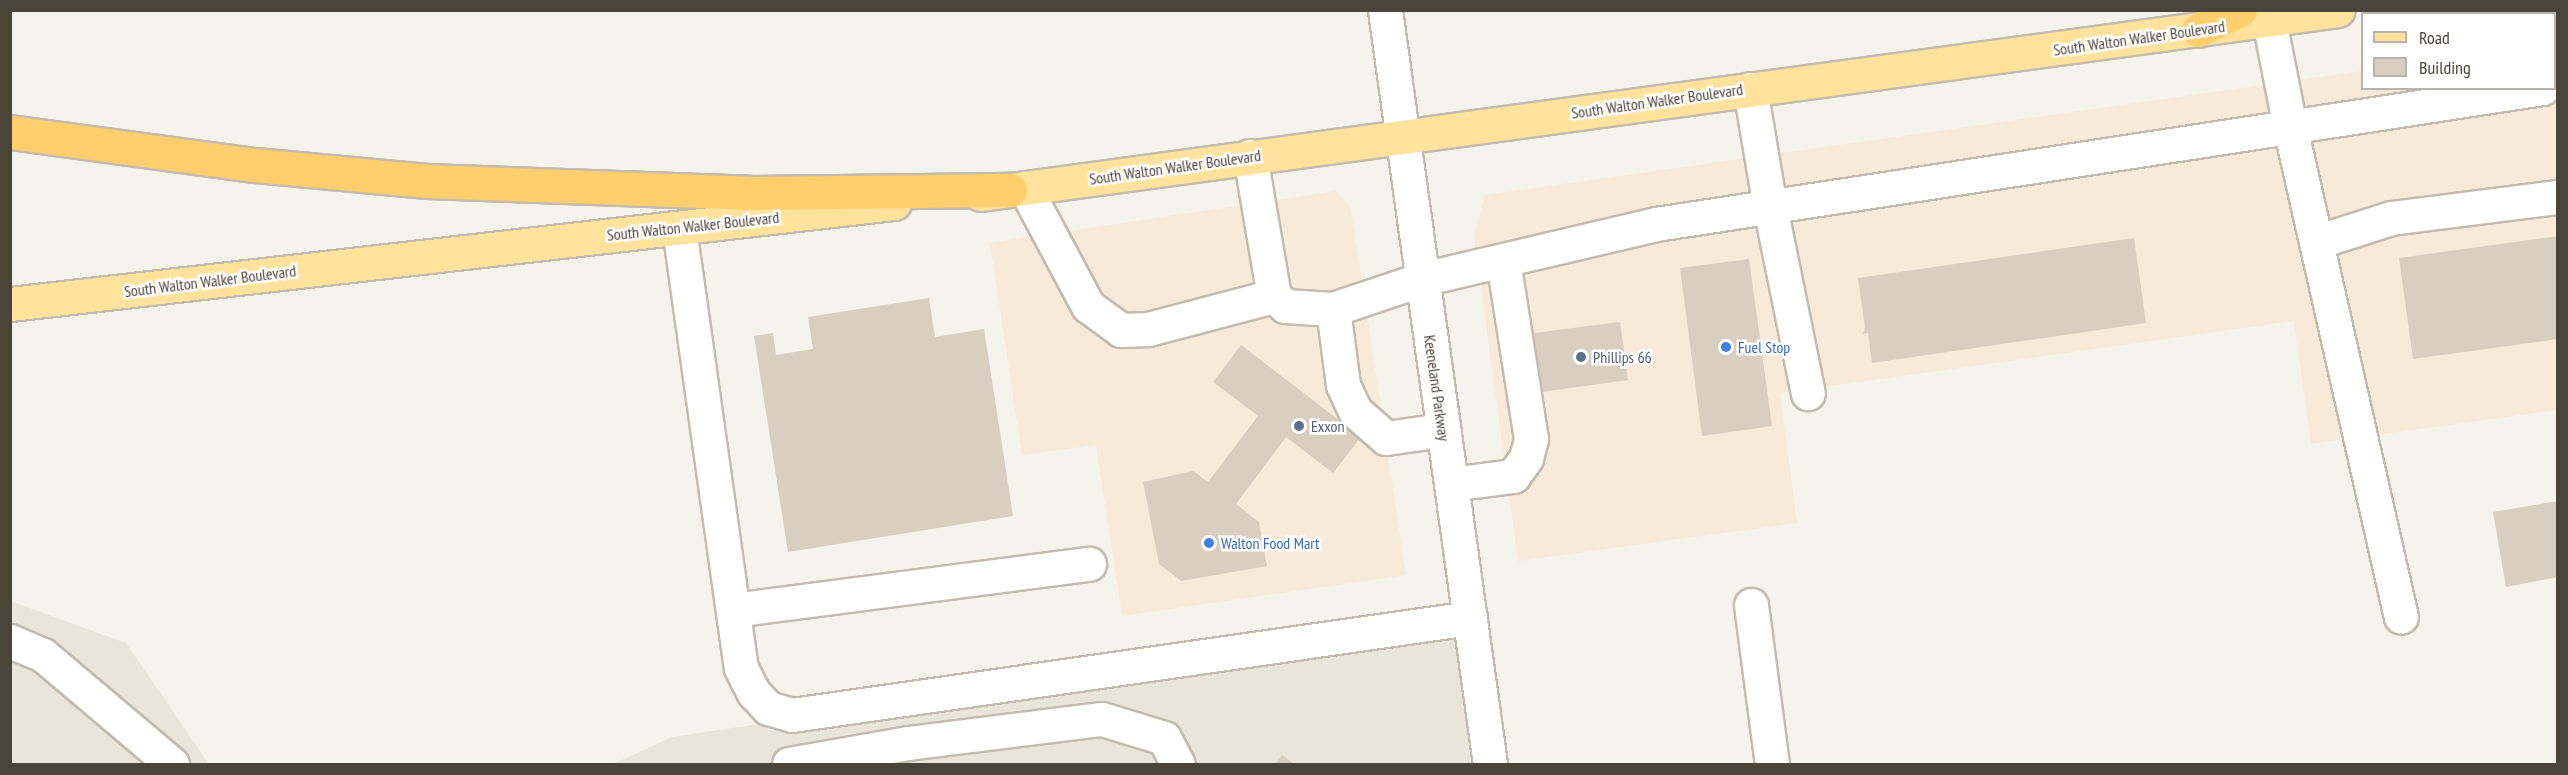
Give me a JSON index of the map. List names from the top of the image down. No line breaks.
{"streets":{"main road":["South Walton Walker Boulevard"],"street":["Keeneland Parkway"]},"crossings":[["South Walton Walker Boulevard","Keeneland Parkway"]],"places":["Fuel Stop","Phillips 66","Exxon","Walton Food Mart"],"legend":["Road","Building"]}
